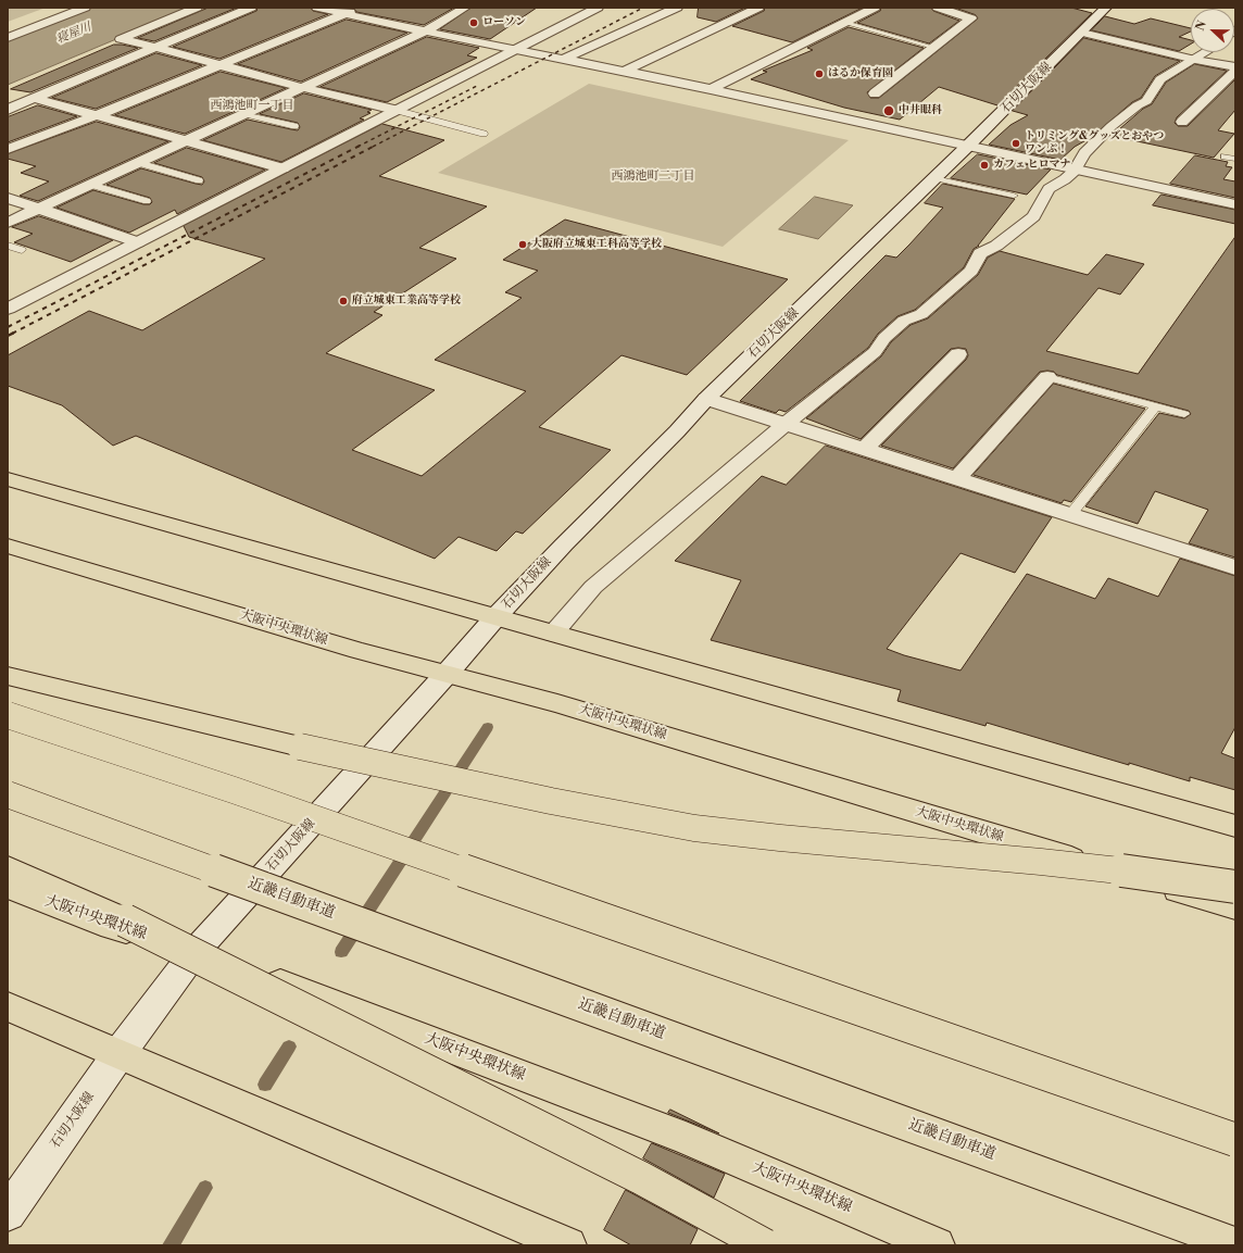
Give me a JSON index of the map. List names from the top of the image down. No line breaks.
{"streets":{"main road":["大阪中央環状線","近畿自動車道"],"street":["石切大阪線"]},"crossings":[["石切大阪線","大阪中央環状線"]],"districts":["西鴻池町一丁目","西鴻池町二丁目"],"water":["寝屋川"],"places":["ローソン","はるか保育園","中井眼科","トリミング&グッズとおやつ ワンぷ！","カフェ ヒロマナ","大阪府立城東工科高等学校","府立城東工業高等学校"],"north":"left"}
